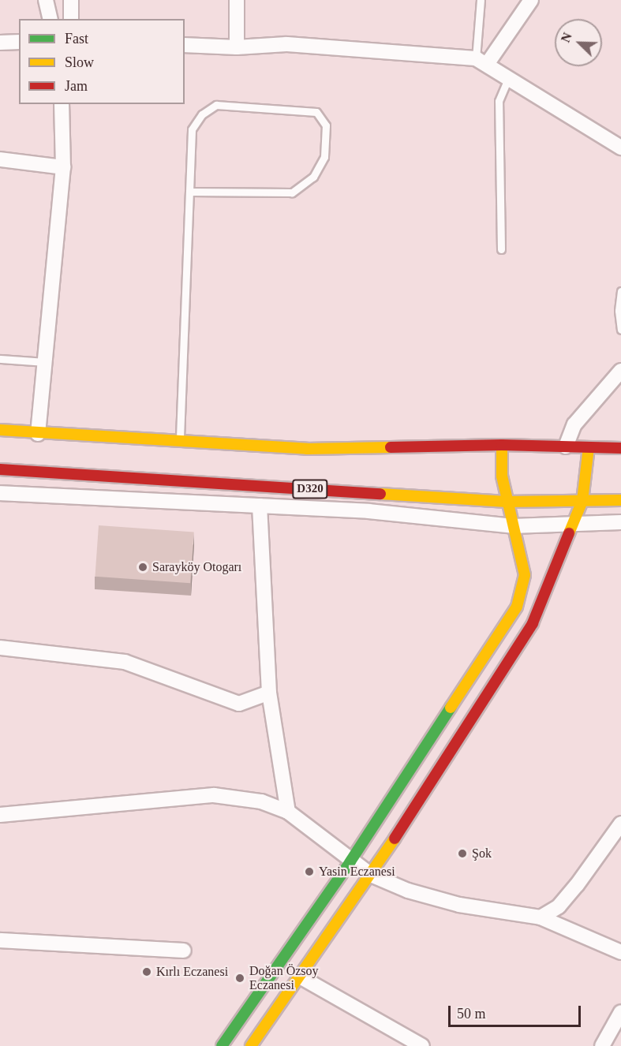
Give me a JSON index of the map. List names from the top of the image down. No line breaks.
{"streets":{"main road":["D320"]},"places":["Sarayköy Otogarı","Şok","Yasin Eczanesi","Kırlı Eczanesi","Doğan Özsoy Eczanesi"],"legend":["Fast","Slow","Jam"],"scale_bar":"50 m","north":"top left"}
